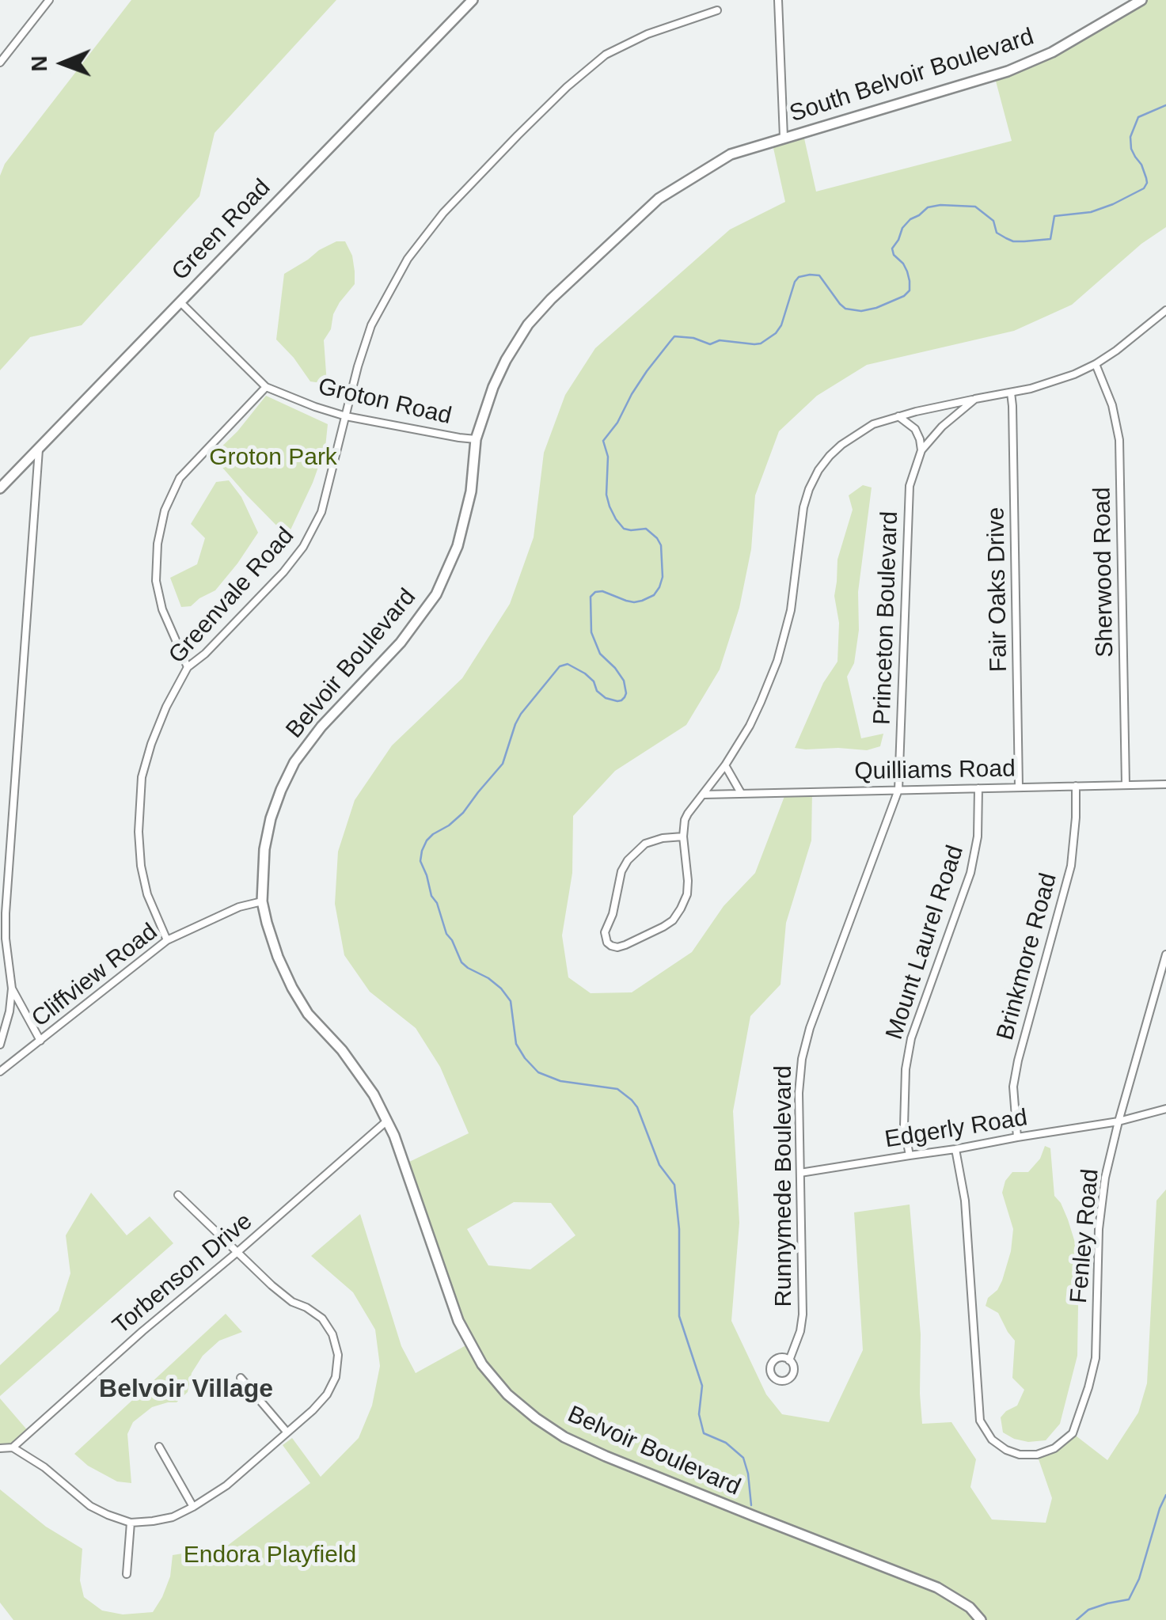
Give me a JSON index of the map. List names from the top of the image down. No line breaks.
{"streets":{"street":["South Belvoir Boulevard","Green Road","Groton Road","Sherwood Road","Fair Oaks Drive","Greenvale Road","Princeton Boulevard","Belvoir Boulevard","Quilliams Road","Mount Laurel Road","Brinkmore Road","Cliffview Road","Edgerly Road","Runnymede Boulevard","Fenley Road","Torbenson Drive"]},"crossings":[["South Belvoir Boulevard","Belvoir Boulevard"],["Green Road","Groton Road"],["Groton Road","Greenvale Road"],["Groton Road","Belvoir Boulevard"],["Sherwood Road","Princeton Boulevard"],["Sherwood Road","Quilliams Road"],["Fair Oaks Drive","Princeton Boulevard"],["Fair Oaks Drive","Quilliams Road"],["Greenvale Road","Cliffview Road"],["Princeton Boulevard","Quilliams Road"],["Princeton Boulevard","Runnymede Boulevard"],["Belvoir Boulevard","Cliffview Road"],["Belvoir Boulevard","Torbenson Drive"],["Quilliams Road","Mount Laurel Road"],["Quilliams Road","Brinkmore Road"],["Quilliams Road","Runnymede Boulevard"],["Mount Laurel Road","Edgerly Road"],["Brinkmore Road","Edgerly Road"],["Edgerly Road","Runnymede Boulevard"],["Edgerly Road","Fenley Road"]],"districts":["Belvoir Village"],"parks":["Groton Park","Endora Playfield"],"north":"left"}
